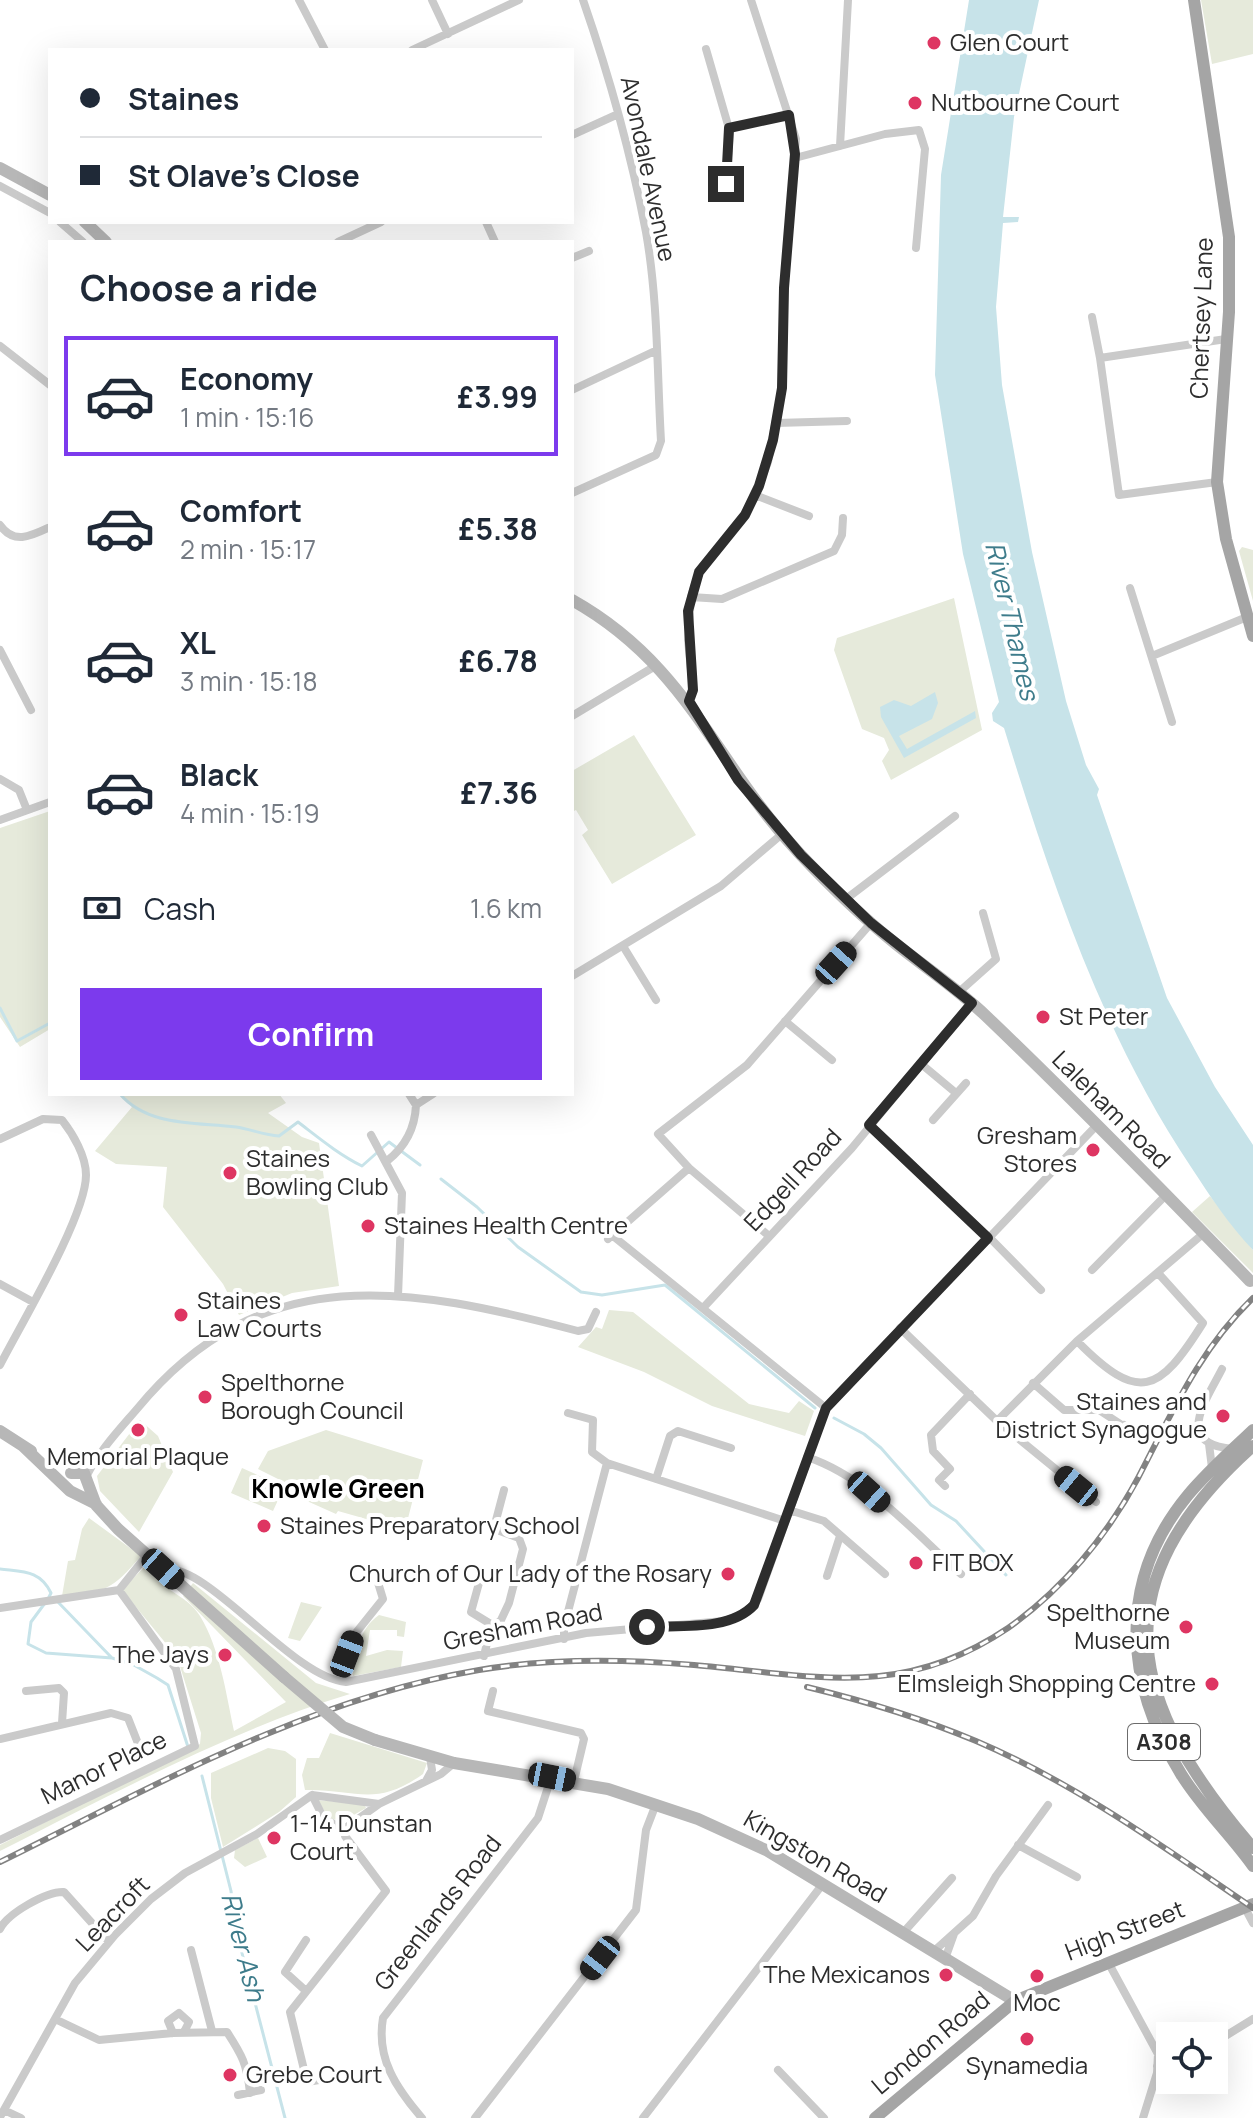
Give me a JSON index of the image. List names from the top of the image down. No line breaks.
{"streets":{"main road":["Chertsey Lane","A308","High Street","London Road"],"street":["Avondale Avenue","Laleham Road","Edgell Road","Gresham Road","Manor Place","Kingston Road","Greenlands Road","Leacroft"]},"crossings":[["Laleham Road","Edgell Road"],["Laleham Road","Gresham Road"],["Kingston Road","Greenlands Road"],["Kingston Road","High Street"],["Kingston Road","London Road"],["High Street","London Road"]],"districts":["Knowle Green"],"water":["River Thames","River Ash"],"places":["Glen Court","Nutbourne Court","St Peter","Gresham Stores","Staines Bowling Club","Staines Health Centre","Staines Law Courts","Spelthorne Borough Council","Staines and District Synagogue","Memorial Plaque","Staines Preparatory School","FIT BOX","Church of Our Lady of the Rosary","Spelthorne Museum","The Jays","Elmsleigh Shopping Centre","1-14 Dunstan Court","The Mexicanos","Moc","Synamedia","Grebe Court"],"page":{"banner":["Staines","St Olave's Close"],"heading":"Choose a ride","list":[{"name":"Economy","note":"1 min · 15:16","value":"£3.99"},{"name":"Comfort","note":"2 min · 15:17","value":"£5.38"},{"name":"XL","note":"3 min · 15:18","value":"£6.78"},{"name":"Black","note":"4 min · 15:19","value":"£7.36"}],"pay":["Cash","1.6 km"],"buttons":"Confirm"}}
